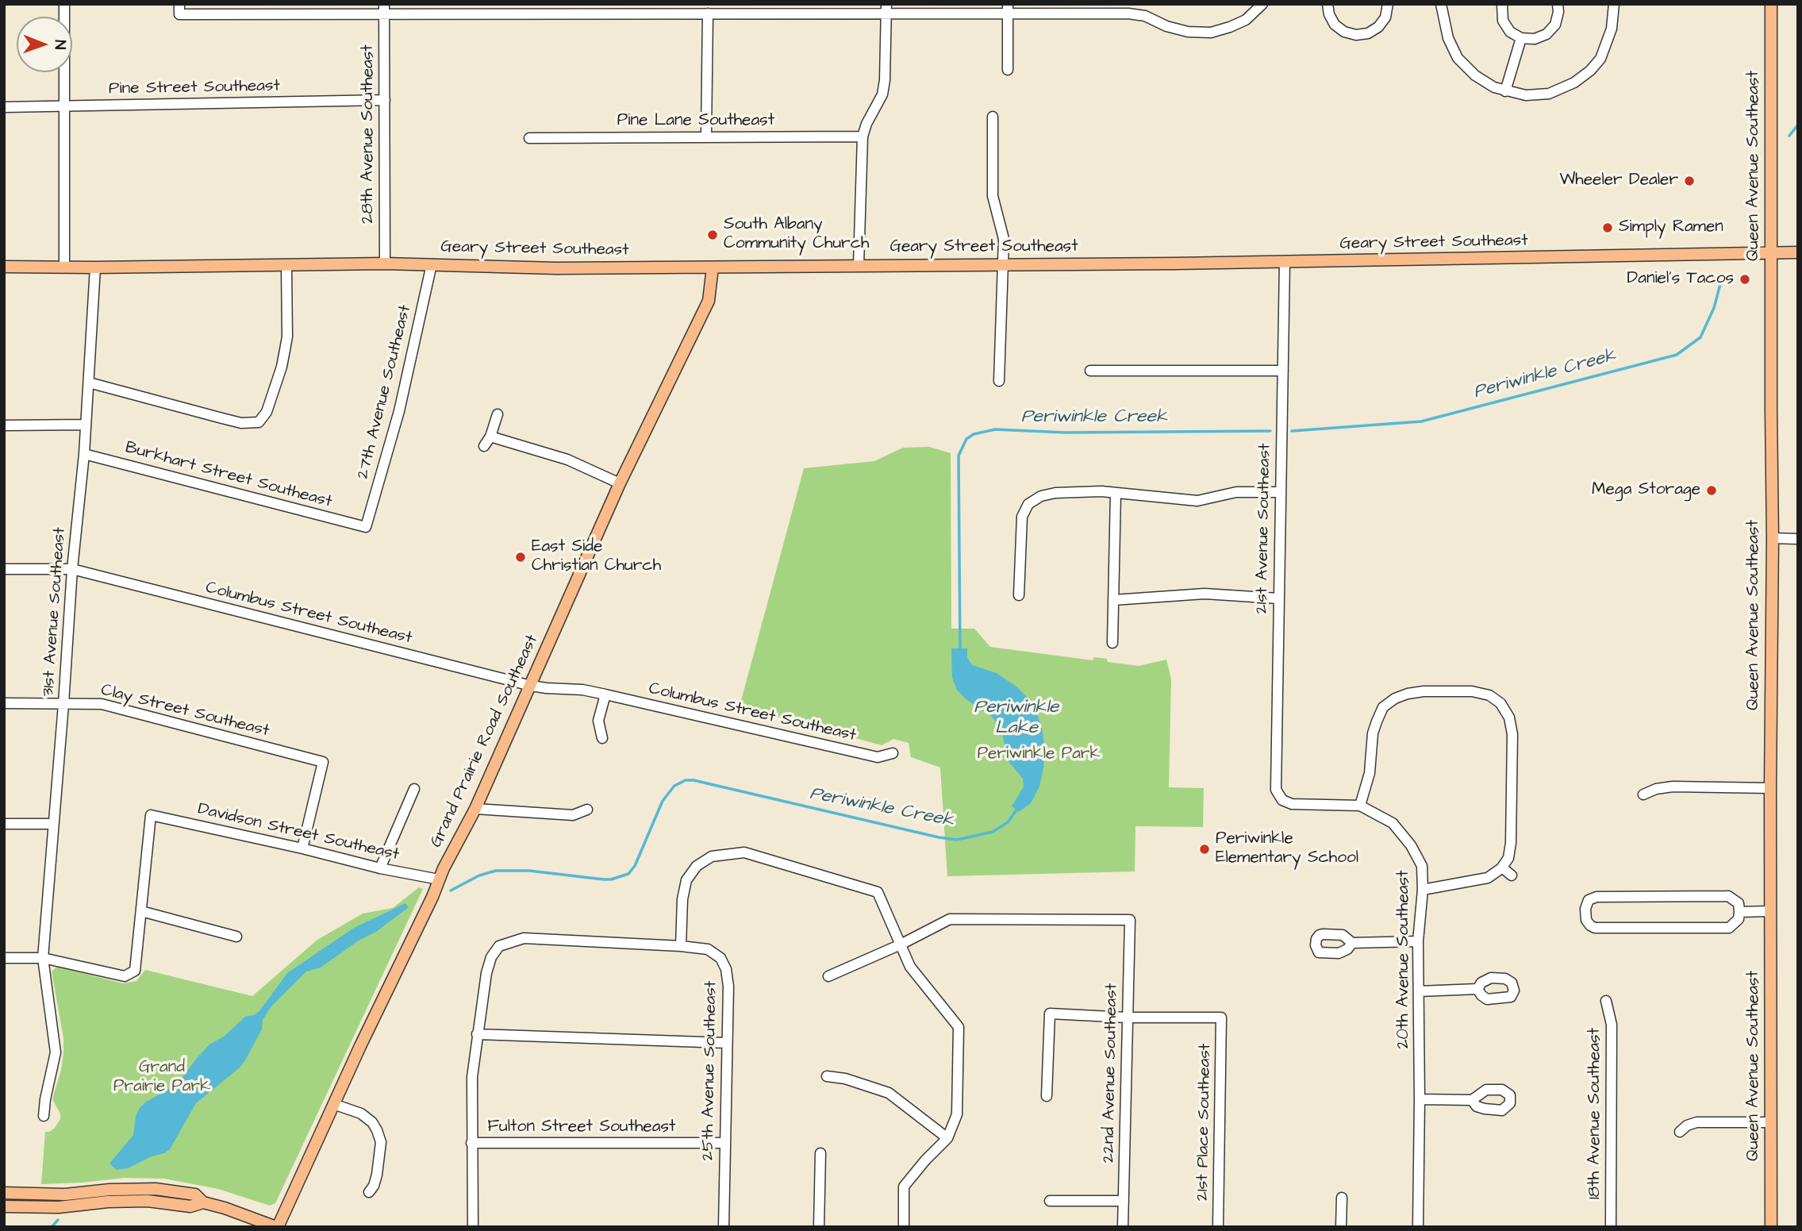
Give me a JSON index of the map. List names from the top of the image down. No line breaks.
{"streets":{"main road":["Queen Avenue Southeast","Geary Street Southeast","Grand Prairie Road Southeast"],"street":["Pine Street Southeast","Pine Lane Southeast","28th Avenue Southeast","27th Avenue Southeast","Burkhart Street Southeast","21st Avenue Southeast","31st Avenue Southeast","Columbus Street Southeast","Clay Street Southeast","Davidson Street Southeast","20th Avenue Southeast","25th Avenue Southeast","22nd Avenue Southeast","18th Avenue Southeast","21st Place Southeast","Fulton Street Southeast"]},"crossings":[["Pine Street Southeast","28th Avenue Southeast"],["28th Avenue Southeast","Geary Street Southeast"],["Queen Avenue Southeast","Geary Street Southeast"],["Geary Street Southeast","27th Avenue Southeast"],["Geary Street Southeast","21st Avenue Southeast"],["Geary Street Southeast","31st Avenue Southeast"],["Geary Street Southeast","Grand Prairie Road Southeast"],["27th Avenue Southeast","Burkhart Street Southeast"],["Burkhart Street Southeast","31st Avenue Southeast"],["21st Avenue Southeast","20th Avenue Southeast"],["31st Avenue Southeast","Columbus Street Southeast"],["31st Avenue Southeast","Clay Street Southeast"],["Columbus Street Southeast","Grand Prairie Road Southeast"],["Clay Street Southeast","Davidson Street Southeast"],["Grand Prairie Road Southeast","Davidson Street Southeast"],["25th Avenue Southeast","Fulton Street Southeast"],["22nd Avenue Southeast","21st Place Southeast"]],"water":["Periwinkle Creek","Periwinkle Lake"],"parks":["Periwinkle Park","Grand Prairie Park"],"places":["Wheeler Dealer","Simply Ramen","South Albany Community Church","Daniel's Tacos","Mega Storage","East Side Christian Church","Periwinkle Elementary School"],"north":"right"}
